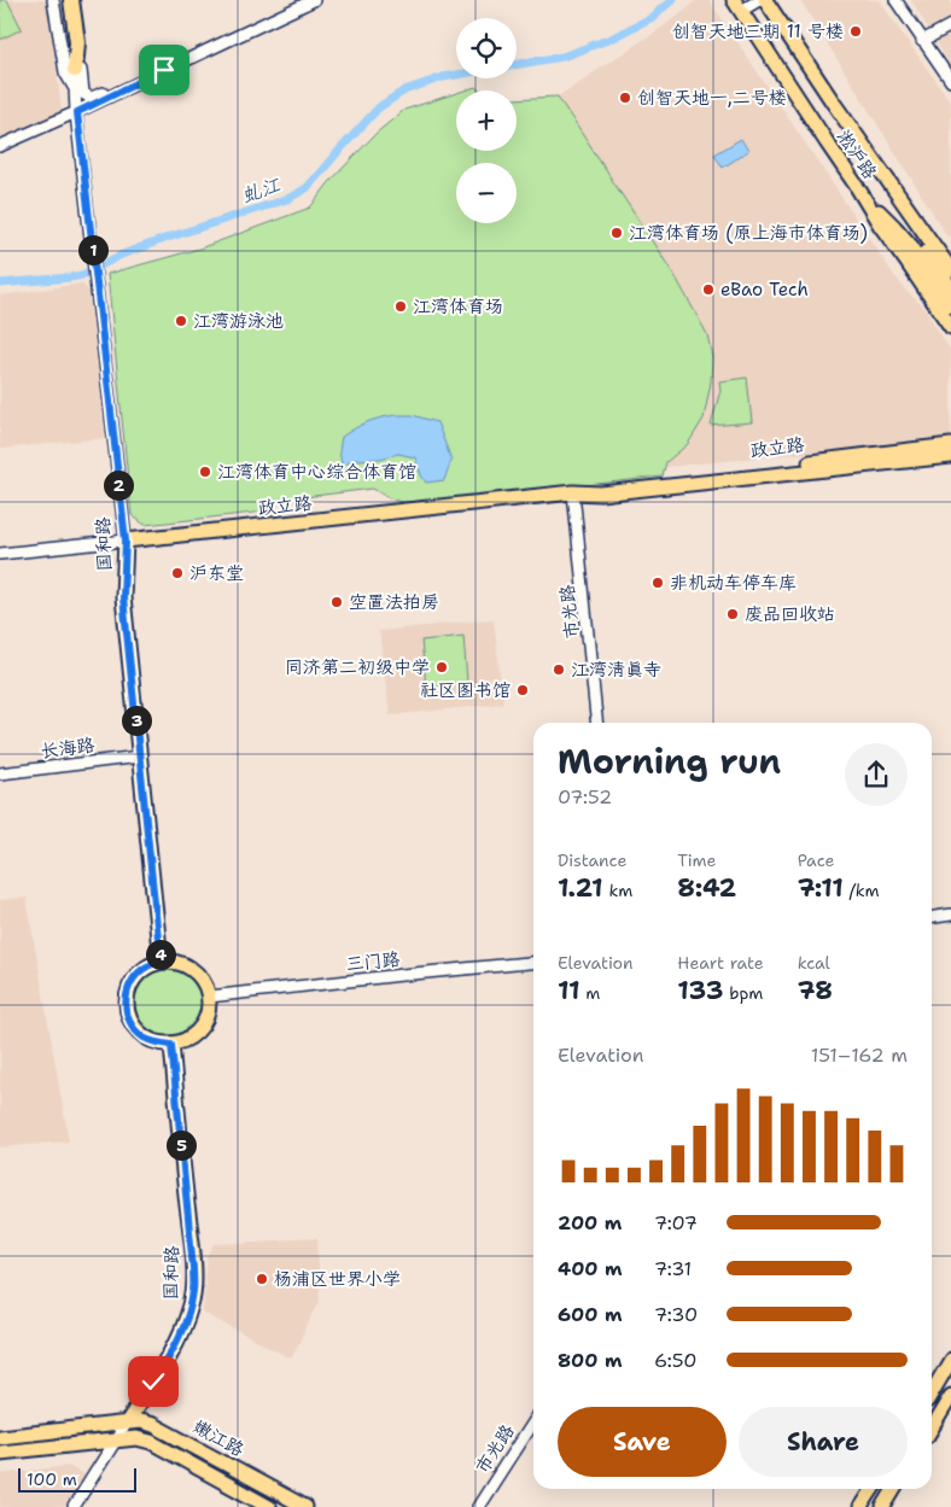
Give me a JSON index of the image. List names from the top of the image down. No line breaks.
{"streets":{"main road":["淞沪路","政立路","国和路","嫩江路"],"street":["市光路","长海路","三门路"]},"crossings":[["政立路","国和路"],["政立路","市光路"],["国和路","长海路"],["国和路","三门路"],["国和路","嫩江路"]],"water":["虬江"],"places":["创智天地三期 11 号楼","创智天地一,二号楼","江湾体育场 (原上海市体育场)","eBao Tech","江湾体育场","江湾游泳池","江湾体育中心综合体育馆","沪东堂","非机动车停车库","空置法拍房","废品回收站","同济第二初级中学","江湾清真寺","社区图书馆","杨浦区世界小学"],"scale_bar":"100 m","page":{"map_buttons":["+","−"],"pins":["1","2","3","4","5"],"heading":["Morning run","07:52"],"stats":[["Distance","1.21 km"],["Time","8:42"],["Pace","7:11 /km"],["Elevation","11 m"],["Heart rate","133 bpm"],["kcal","78"]],"chart":["Elevation","151–162 m"],"list":[{"name":"200 m","note":"7:07"},{"name":"400 m","note":"7:31"},{"name":"600 m","note":"7:30"},{"name":"800 m","note":"6:50"}],"buttons":["Save","Share"],"scale":"100 m"}}
